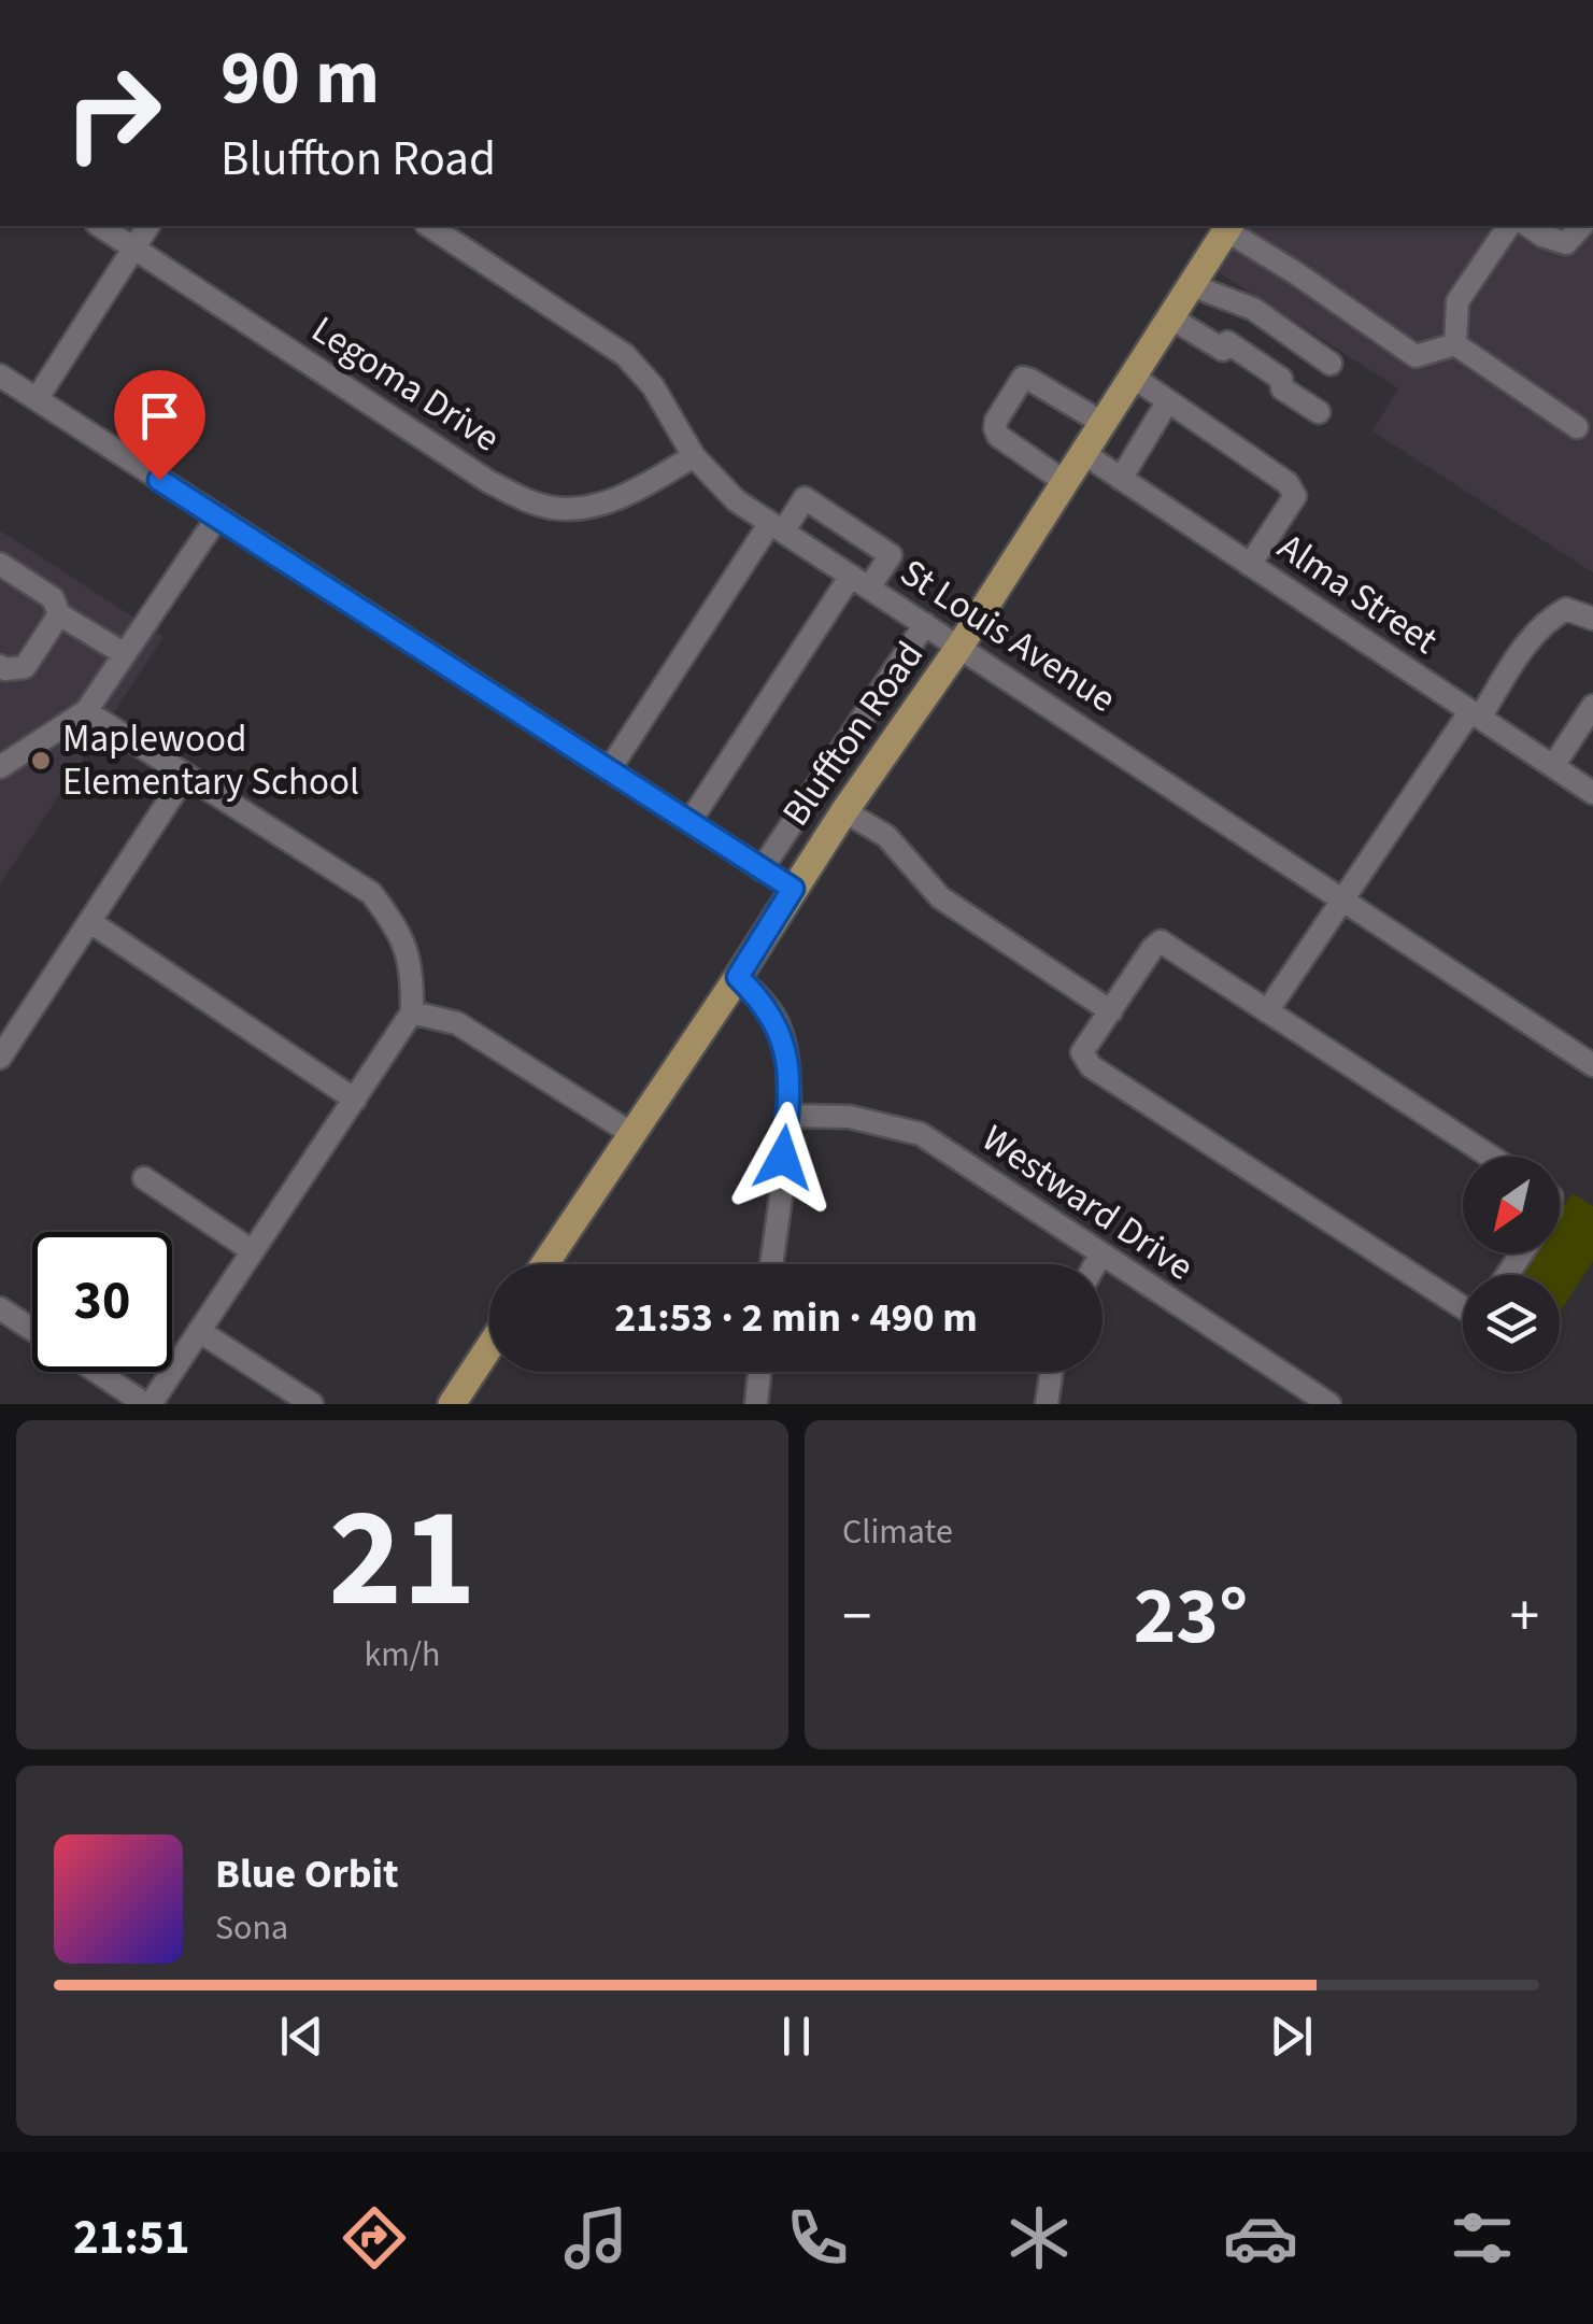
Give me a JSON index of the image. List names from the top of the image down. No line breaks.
{"streets":{"main road":["Bluffton Road"],"street":["Legoma Drive","Alma Street","St Louis Avenue","Westward Drive"]},"crossings":[["Legoma Drive","St Louis Avenue"],["Alma Street","Bluffton Road"],["St Louis Avenue","Bluffton Road"]],"places":["Maplewood Elementary School"],"north":"bottom left","page":{"turn":["90 m","Bluffton Road"],"limit":"30","trip":"21:53 · 2 min · 490 m","tile":[["21","km/h"],"Climate"],"heat":["−","23°","+"],"song":["Blue Orbit","Sona"],"tabs":"21:51"}}
